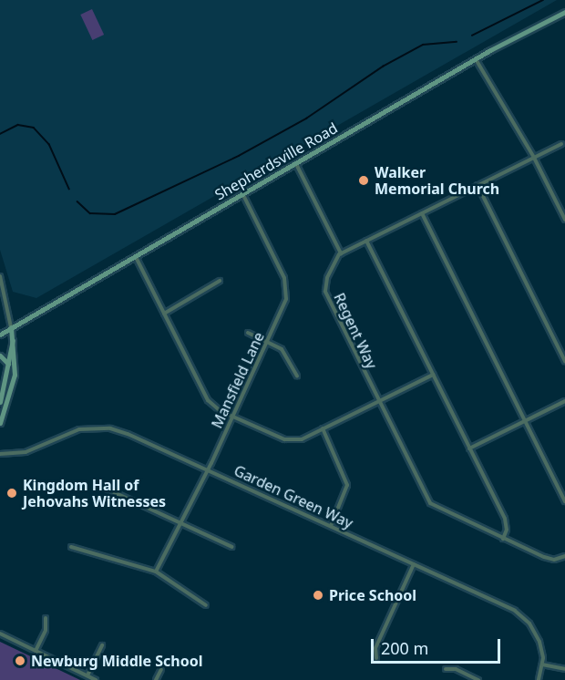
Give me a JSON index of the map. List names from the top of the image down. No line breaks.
{"streets":{"main road":["Shepherdsville Road"],"street":["Regent Way","Mansfield Lane","Garden Green Way"]},"crossings":[["Shepherdsville Road","Mansfield Lane"],["Mansfield Lane","Garden Green Way"]],"places":["Walker Memorial Church","Kingdom Hall of Jehovahs Witnesses","Price School","Newburg Middle School"],"scale_bar":"200 m"}
